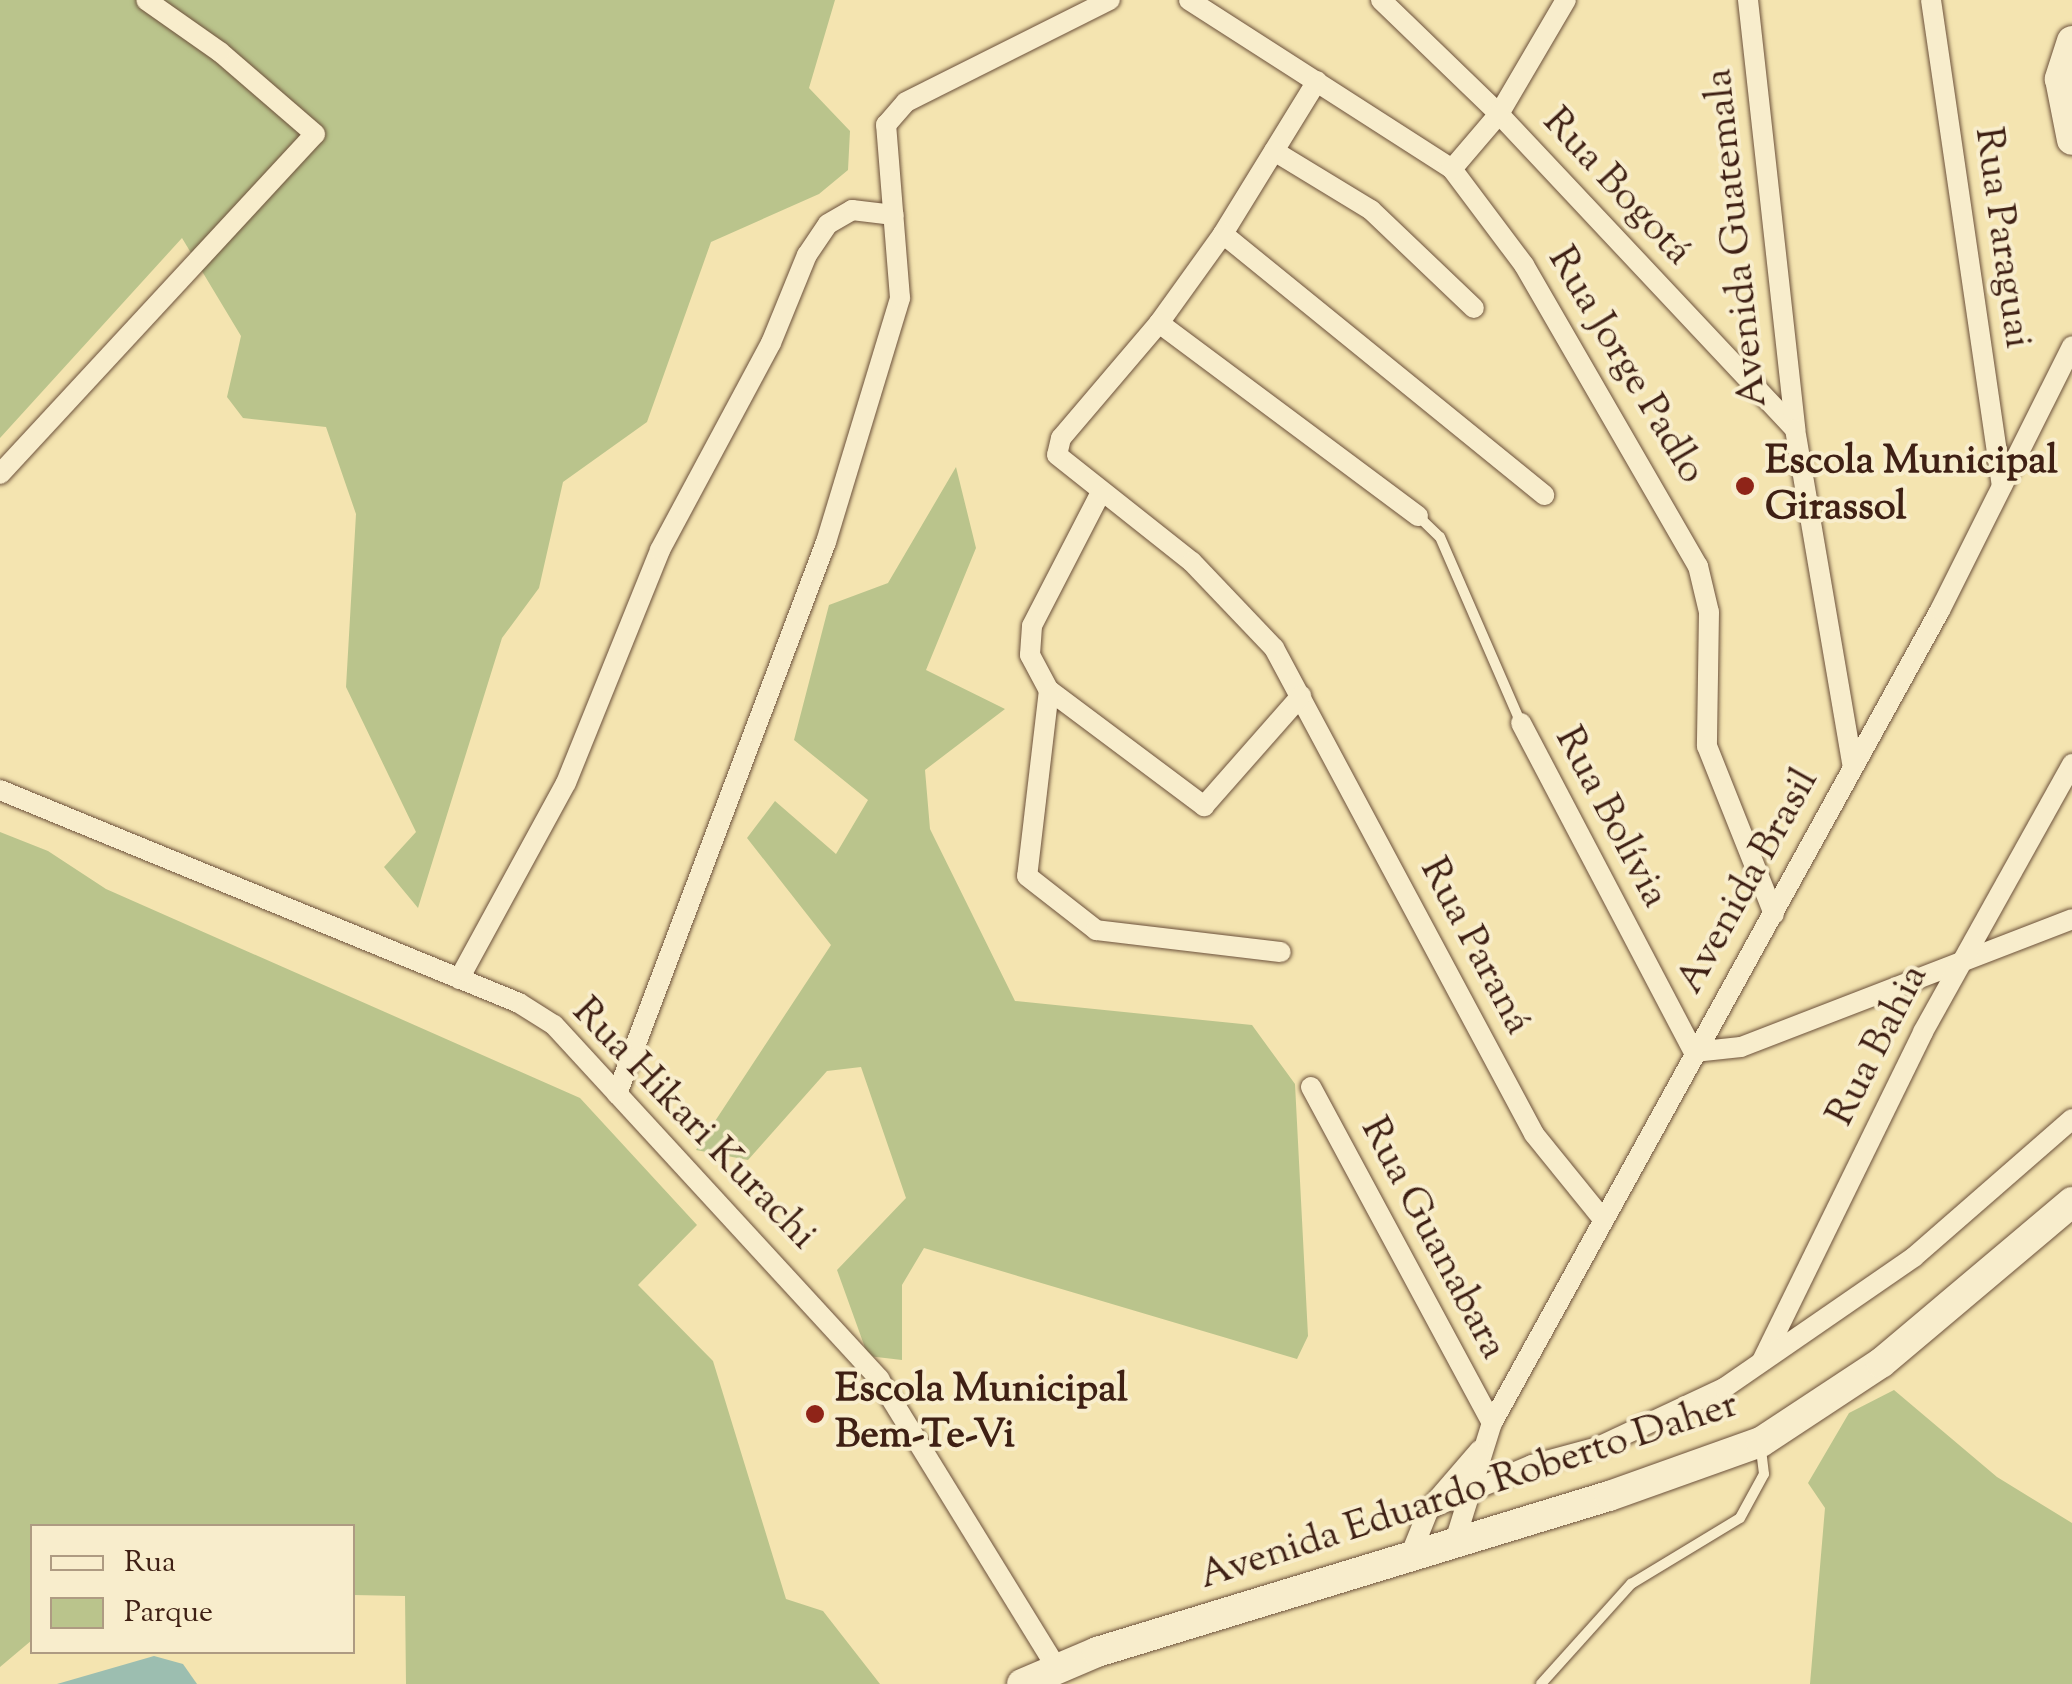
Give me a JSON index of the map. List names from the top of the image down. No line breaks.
{"streets":{"main road":["Avenida Eduardo Roberto Daher"],"street":["Rua Bogotá","Avenida Guatemala","Rua Paraguai","Rua Jorge Padlo","Rua Bolívia","Avenida Brasil","Rua Paraná","Rua Bahia","Rua Hikari Kurachi","Rua Guanabara"]},"crossings":[["Rua Bogotá","Avenida Guatemala"],["Avenida Guatemala","Avenida Brasil"],["Rua Paraguai","Avenida Brasil"],["Rua Jorge Padlo","Avenida Brasil"],["Rua Bolívia","Avenida Brasil"],["Avenida Brasil","Rua Paraná"],["Avenida Brasil","Rua Guanabara"],["Avenida Brasil","Avenida Eduardo Roberto Daher"],["Rua Hikari Kurachi","Avenida Eduardo Roberto Daher"]],"places":["Escola Municipal Girassol","Escola Municipal Bem-Te-Vi"],"legend":["Rua","Parque"]}
